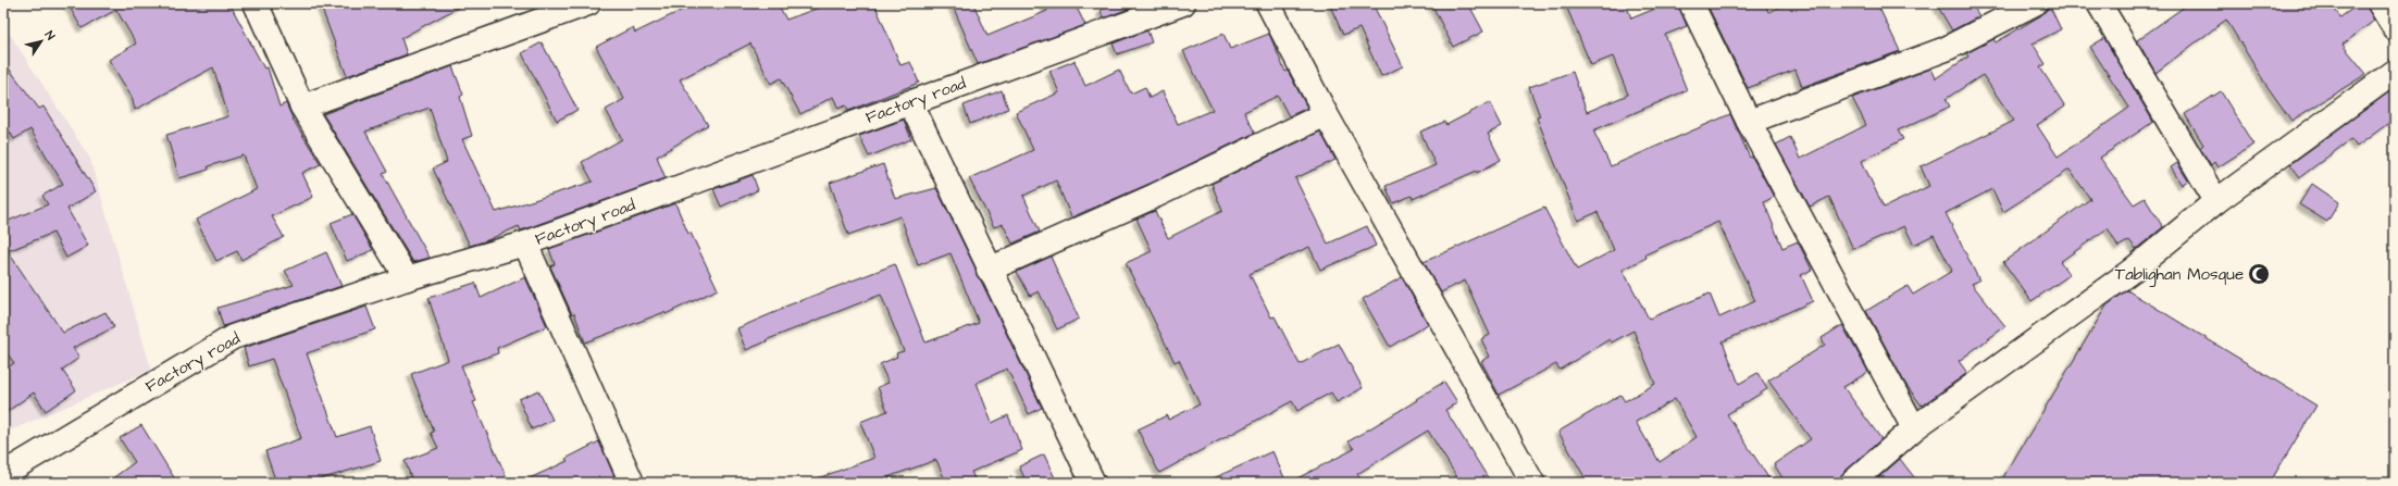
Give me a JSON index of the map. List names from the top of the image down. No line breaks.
{"streets":{"street":["Factory road"]},"places":{"mosque":["Tablighan Mosque"]},"north":"top right"}
